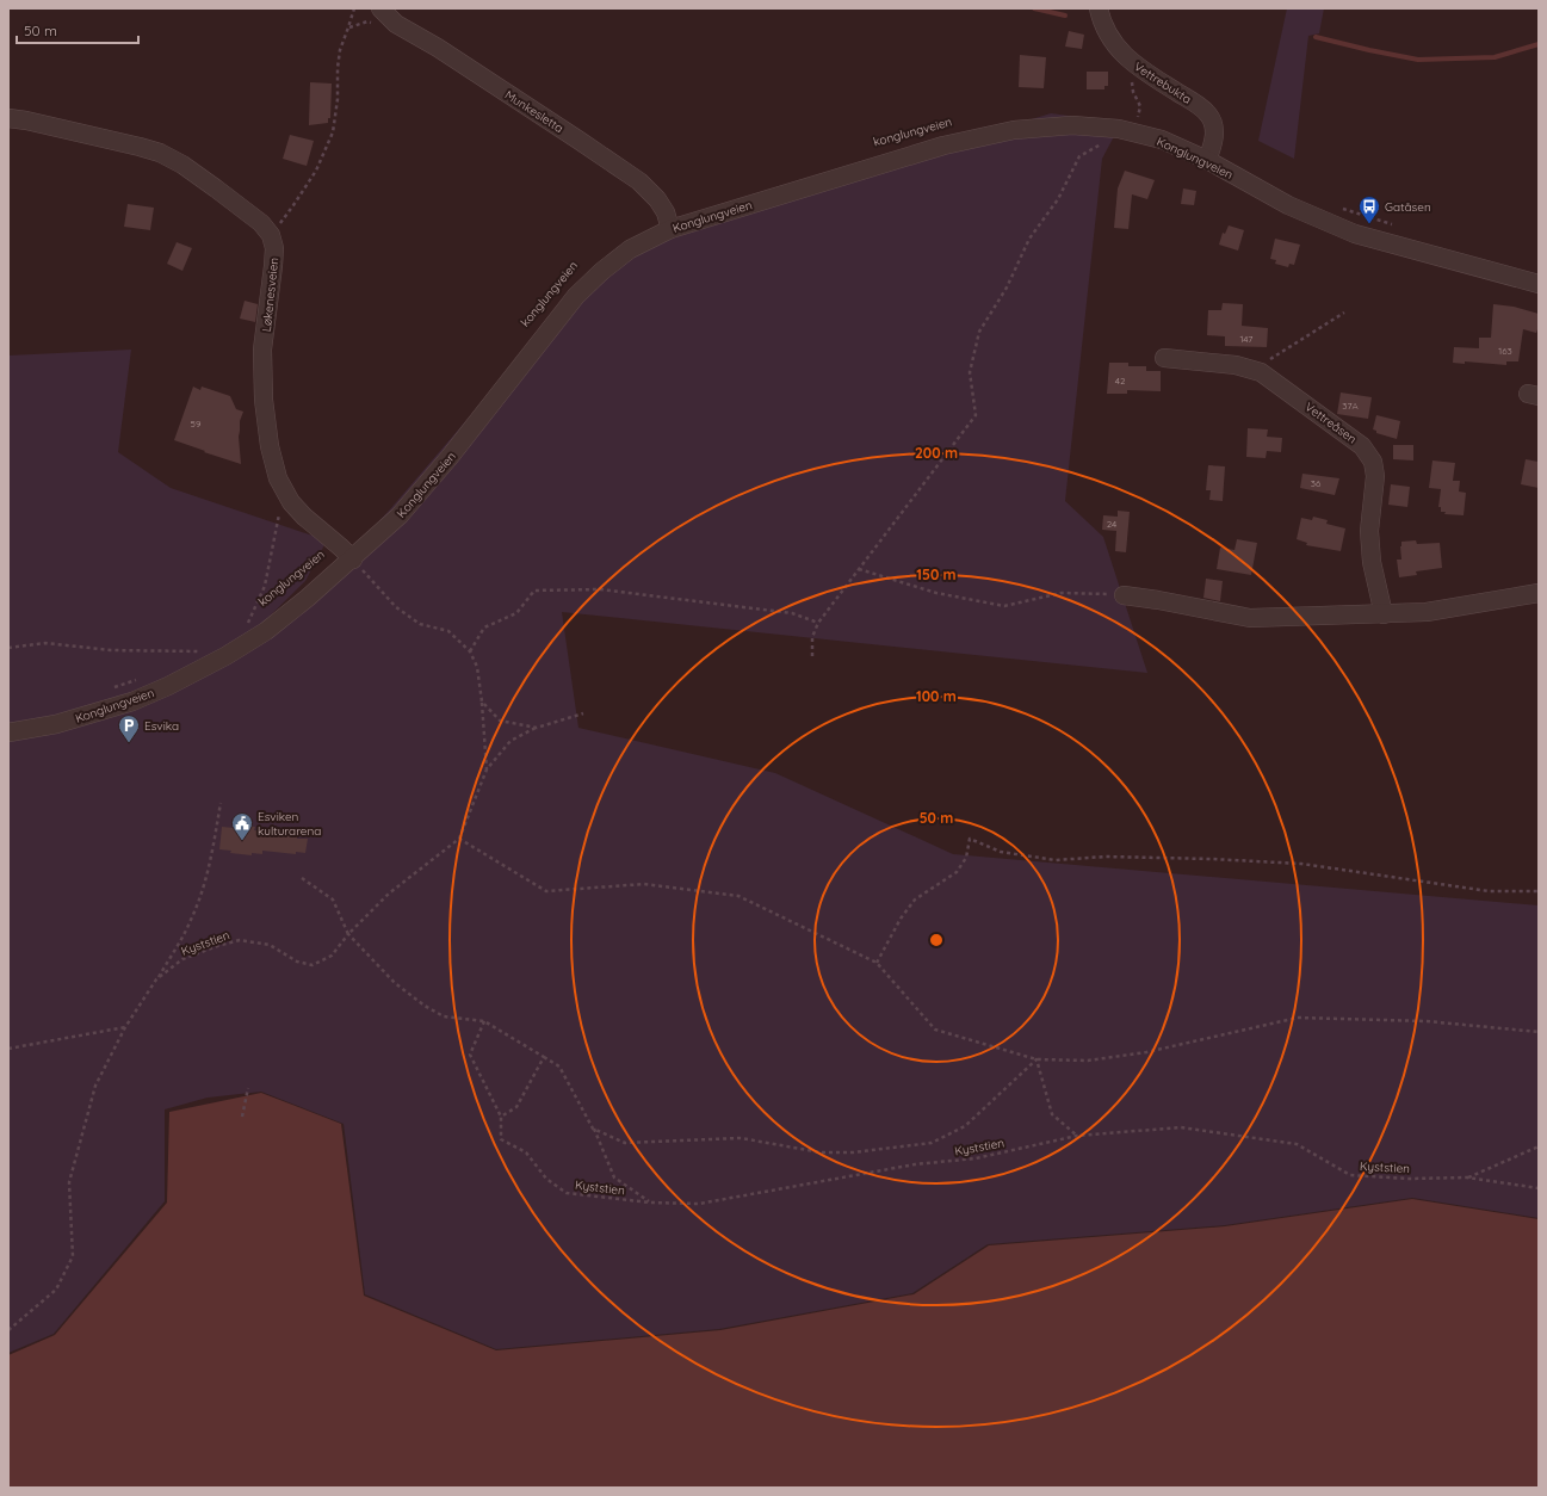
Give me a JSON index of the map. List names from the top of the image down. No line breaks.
{"streets":{"street":["Vettrebukta","Munkesletta","Konglungveien","Løkenesveien","Vettreåsen"],"path":["konglungveien","Kyststien"]},"crossings":[["Vettrebukta","Konglungveien"],["Munkesletta","Konglungveien"],["Konglungveien","Løkenesveien"]],"places":{"bus stop":["Gatåsen"],"parking":["Esvika"],"public building":["Esviken kulturarena"]},"house_numbers":["147","163","42","37A","59","36","24"],"scale_bar":"50 m","rings":["200 m","150 m","100 m","50 m"]}
